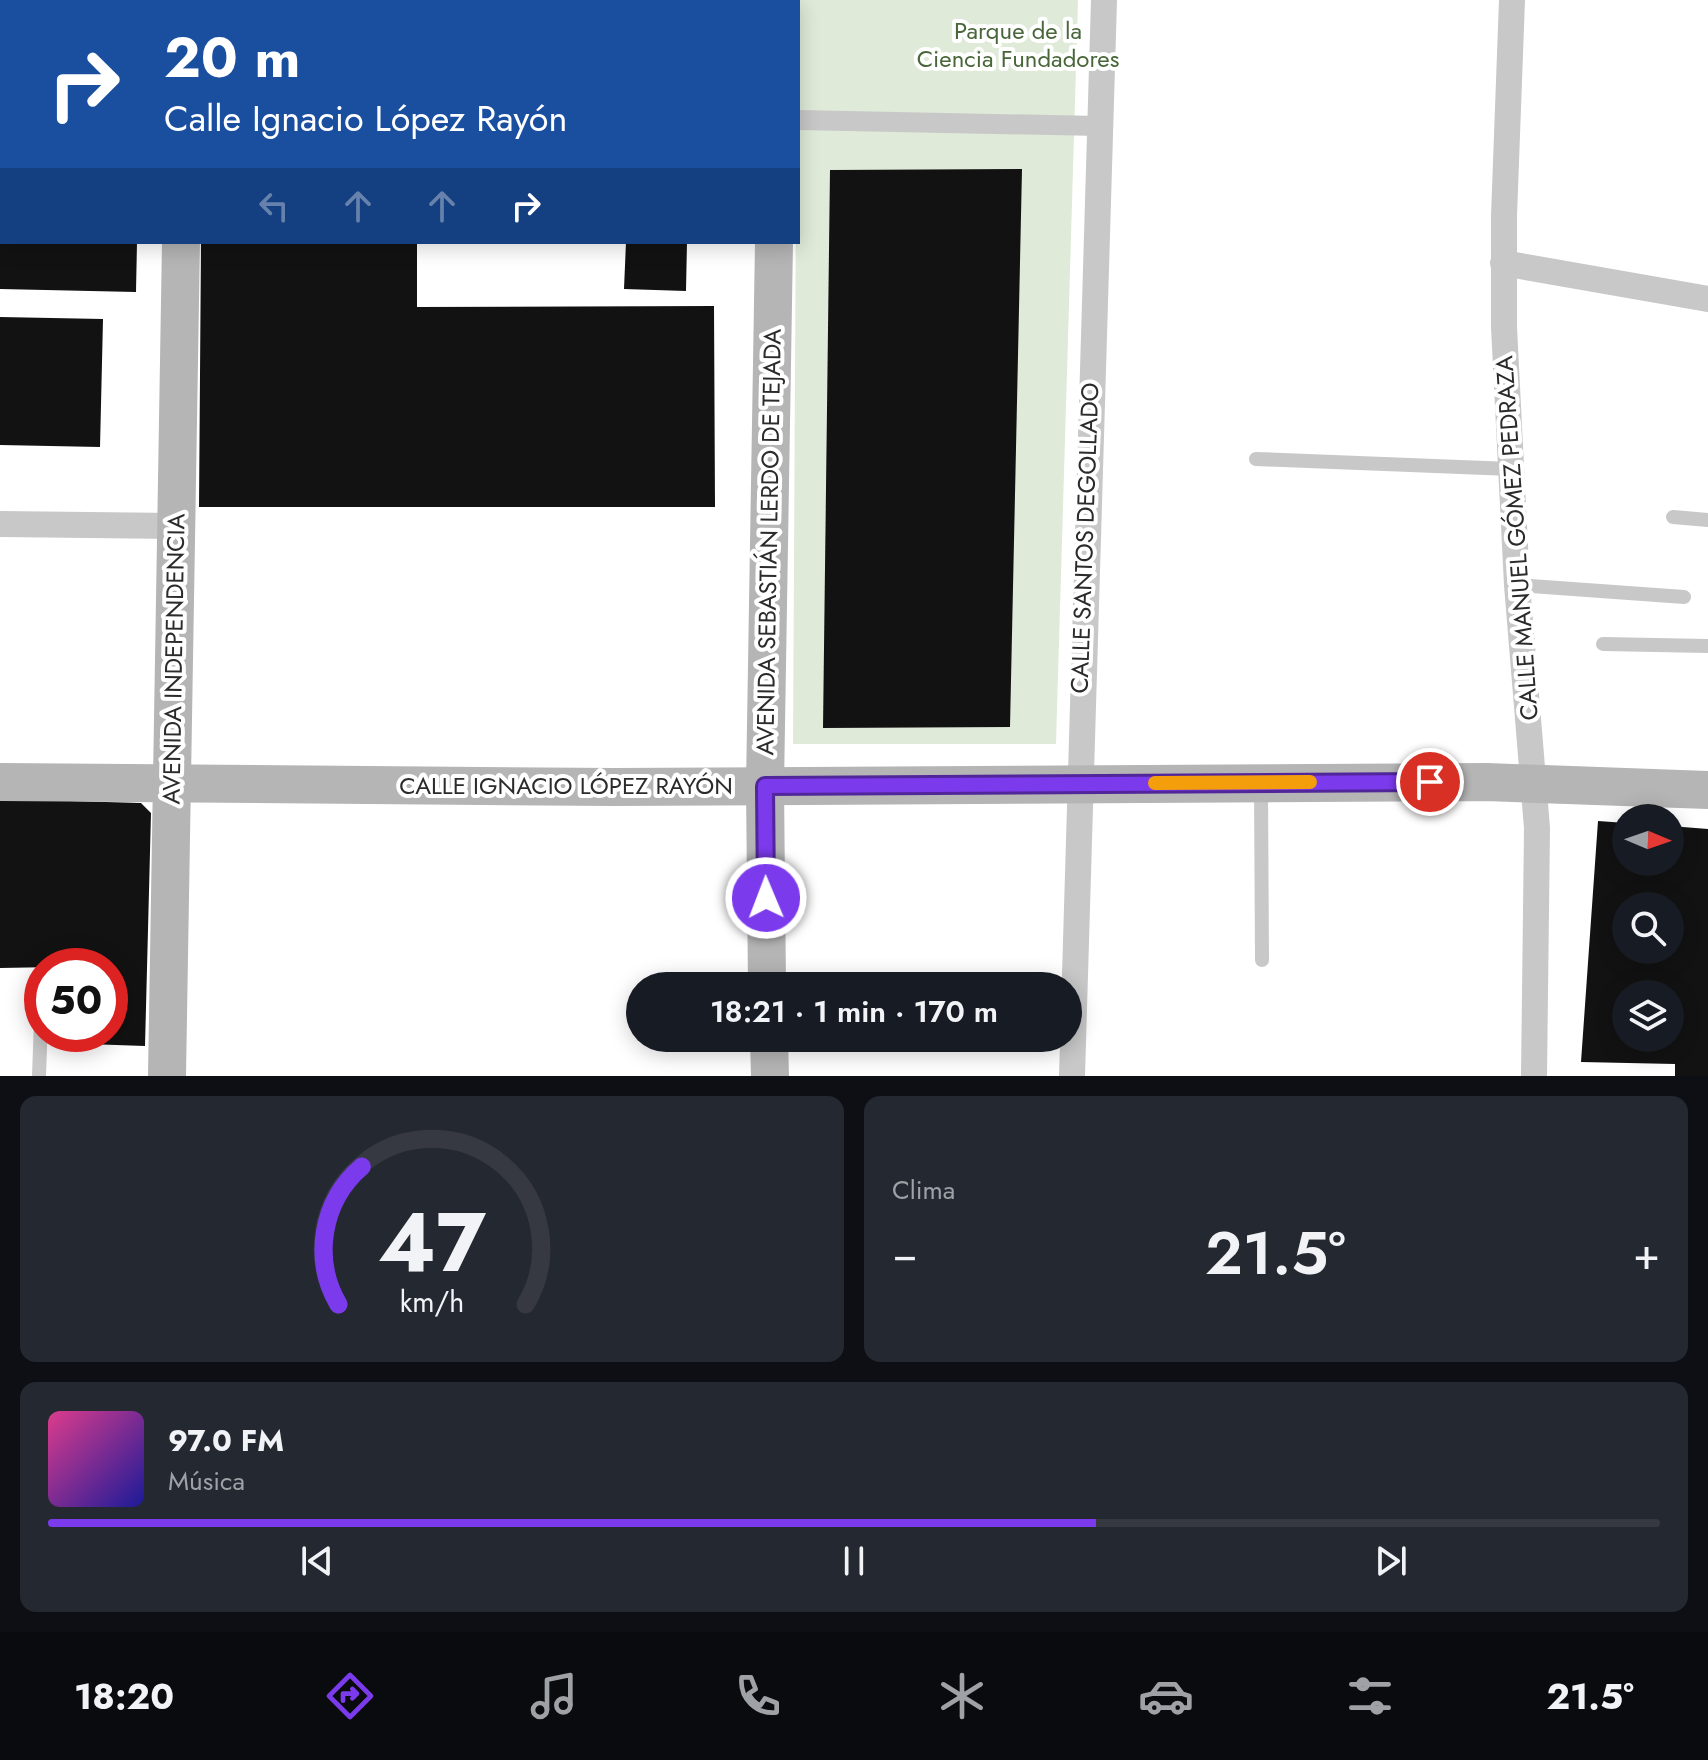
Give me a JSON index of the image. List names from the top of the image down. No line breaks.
{"streets":{"main road":["AVENIDA SEBASTIÁN LERDO DE TEJADA","AVENIDA INDEPENDENCIA","CALLE IGNACIO LÓPEZ RAYÓN"],"street":["CALLE SANTOS DEGOLLADO","CALLE MANUEL GÓMEZ PEDRAZA"]},"crossings":[["CALLE SANTOS DEGOLLADO","CALLE IGNACIO LÓPEZ RAYÓN"],["CALLE MANUEL GÓMEZ PEDRAZA","CALLE IGNACIO LÓPEZ RAYÓN"],["AVENIDA SEBASTIÁN LERDO DE TEJADA","CALLE IGNACIO LÓPEZ RAYÓN"],["AVENIDA INDEPENDENCIA","CALLE IGNACIO LÓPEZ RAYÓN"]],"parks":["Parque de la Ciencia Fundadores"],"north":"right","page":{"turn":["20 m","Calle Ignacio López Rayón"],"limit":"50","trip":"18:21 · 1 min · 170 m","tile":"Clima","heat":["−","21.5°","+"],"song":["97.0 FM","Música"],"tabs":["18:20","21.5°"],"gauge":["47","km/h"]}}
